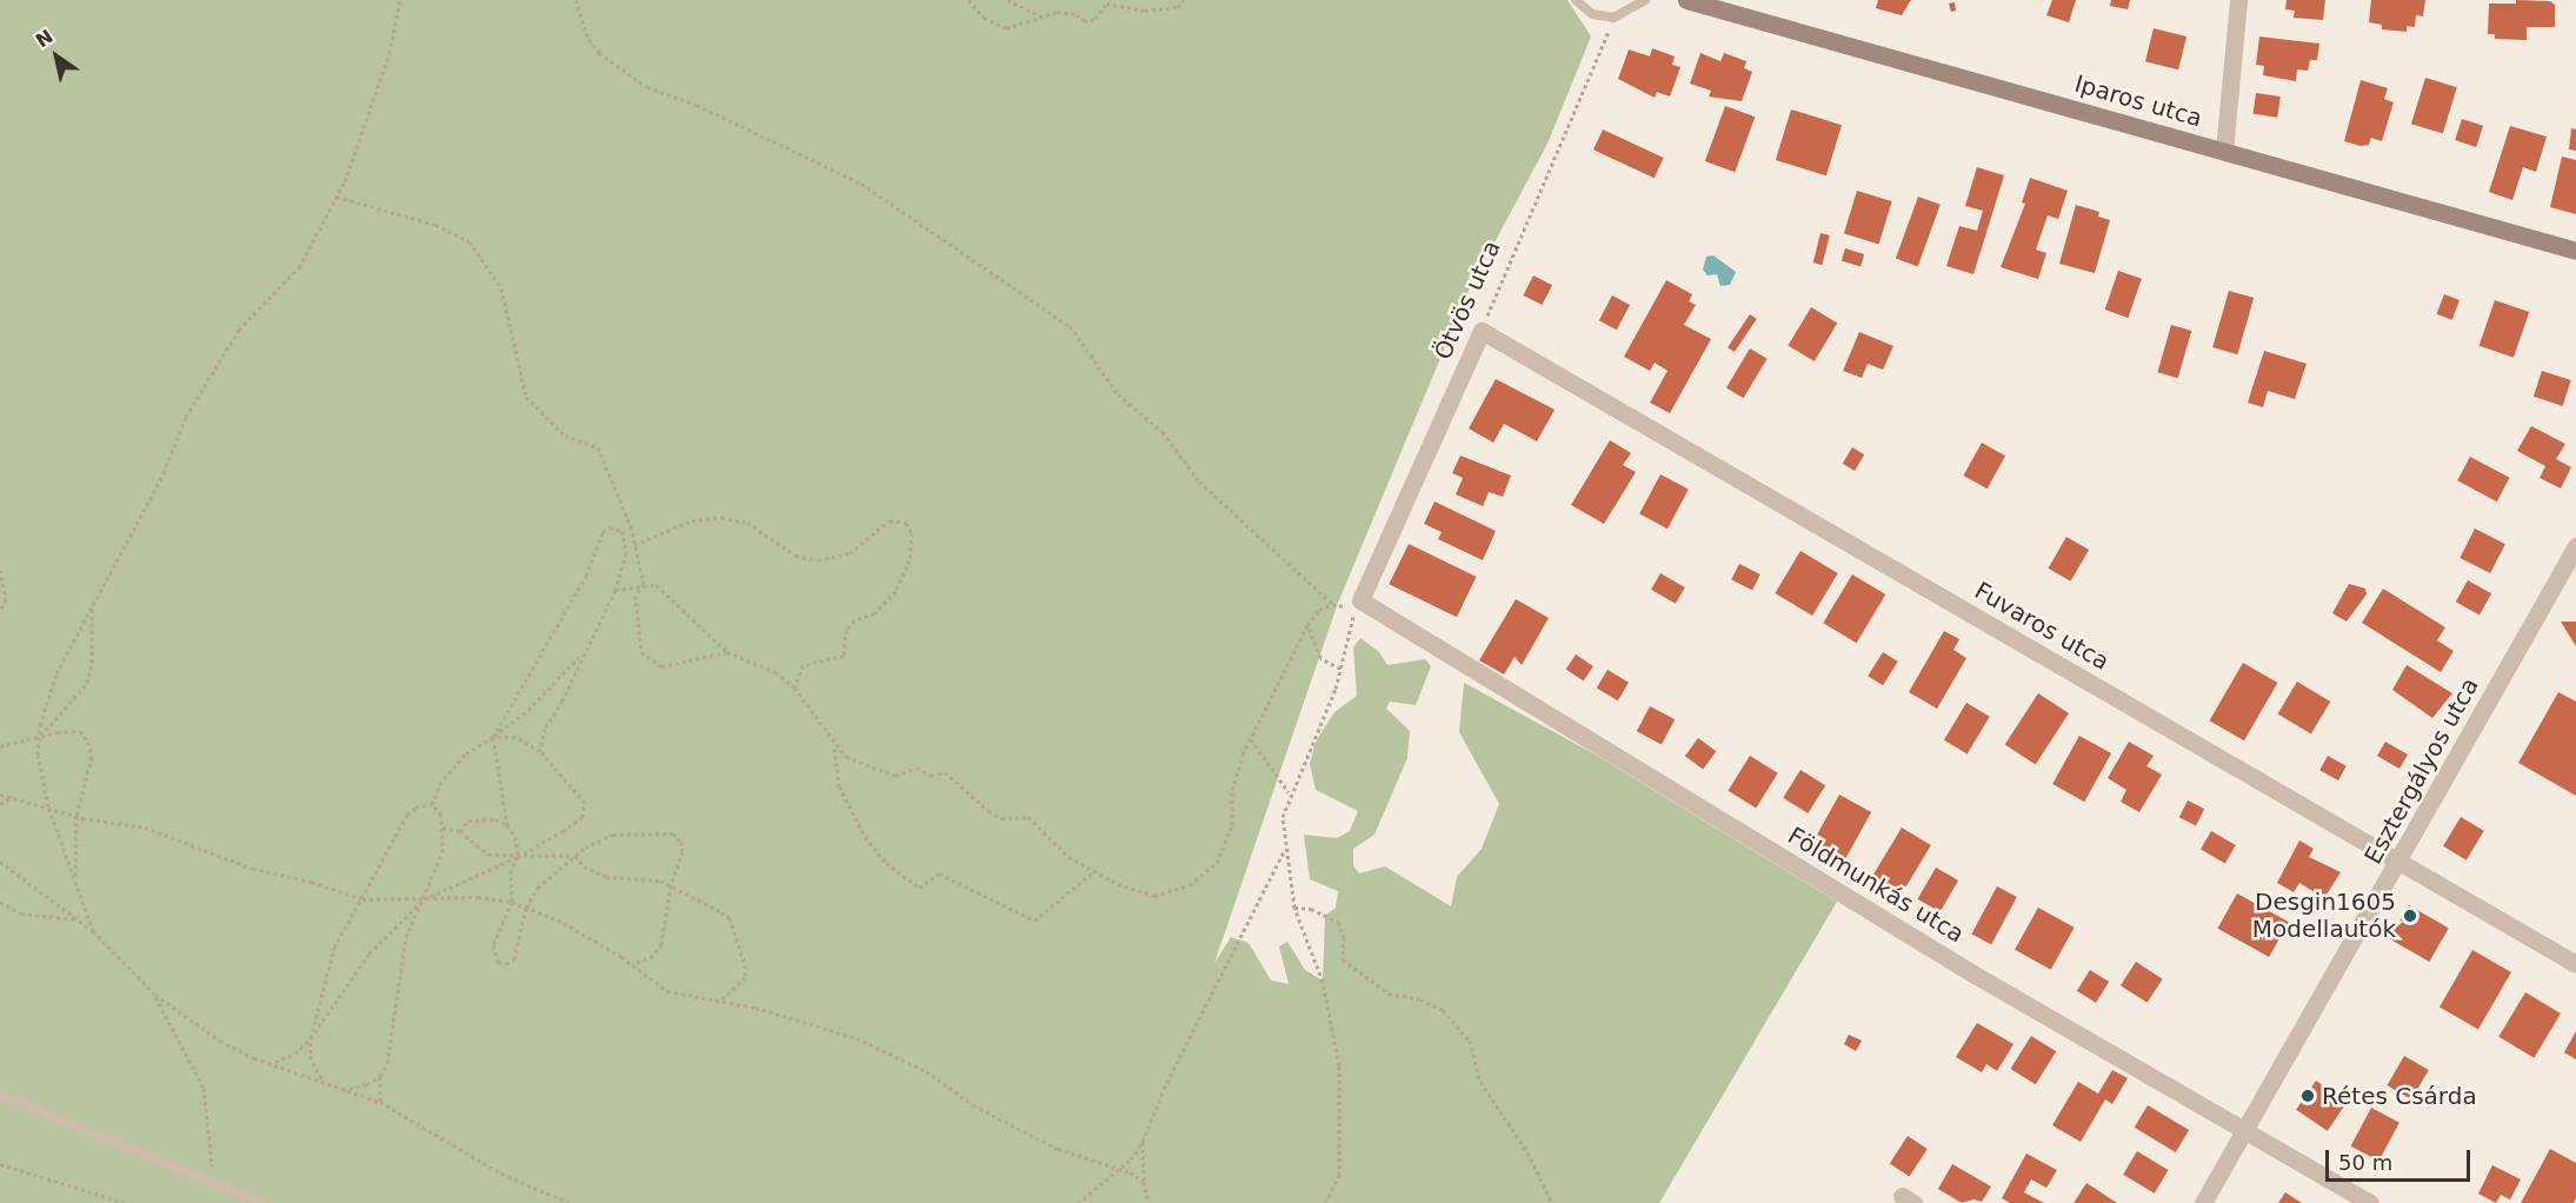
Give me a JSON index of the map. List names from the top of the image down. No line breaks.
{"streets":{"street":["Iparos utca","Ötvös utca","Fuvaros utca","Esztergályos utca","Földmunkás utca"]},"crossings":[["Ötvös utca","Fuvaros utca"],["Ötvös utca","Földmunkás utca"],["Fuvaros utca","Esztergályos utca"],["Esztergályos utca","Földmunkás utca"]],"places":["Desgin1605 Modellautók","Rétes Csárda"],"scale_bar":"50 m","north":"top left"}
